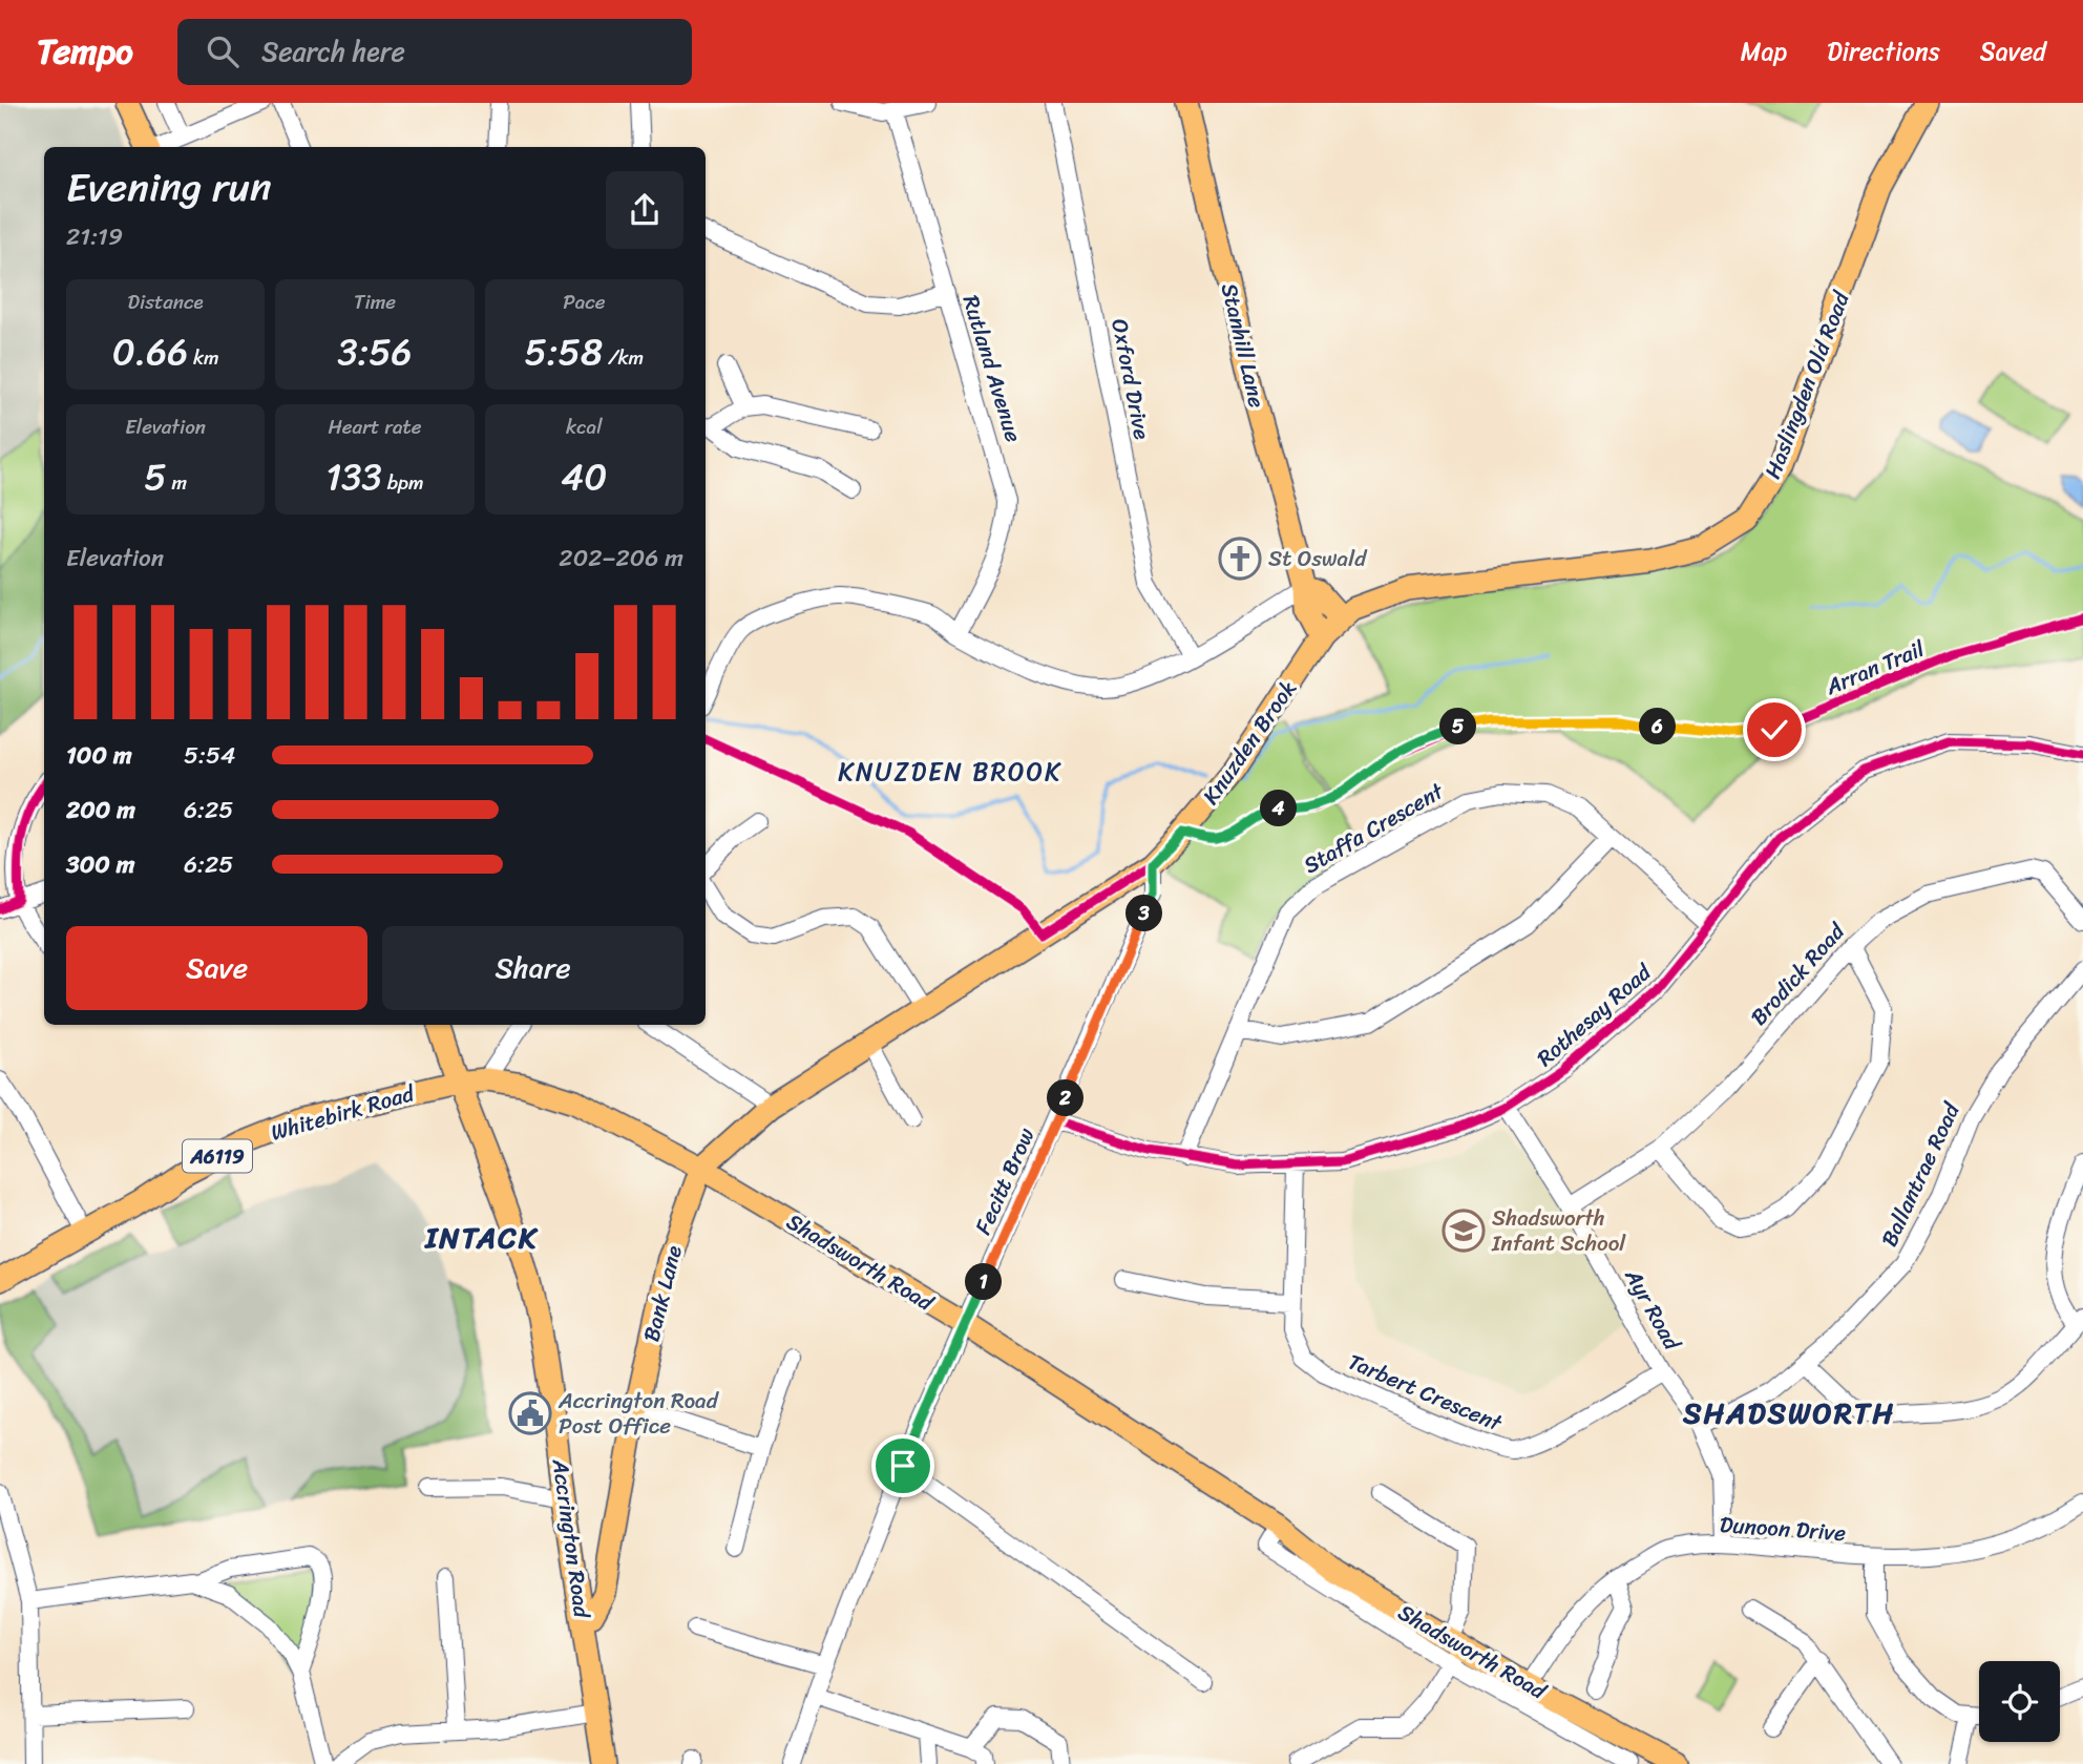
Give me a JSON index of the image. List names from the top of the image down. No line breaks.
{"streets":{"main road":["Stanhill Lane","Haslingden Old Road","Knuzden Brook","Whitebirk Road","A6119","Shadsworth Road","Bank Lane","Accrington Road"],"street":["Rutland Avenue","Oxford Drive","Staffa Crescent","Brodick Road","Rothesay Road","Ballantrae Road","Fecitt Brow","Ayr Road","Tarbert Crescent","Dunoon Drive"],"cycle path":["Arran Trail"]},"crossings":[["Stanhill Lane","Knuzden Brook"],["Haslingden Old Road","Knuzden Brook"],["Knuzden Brook","Fecitt Brow"],["Knuzden Brook","Bank Lane"],["Staffa Crescent","Rothesay Road"],["Brodick Road","Ayr Road"],["Rothesay Road","Fecitt Brow"],["Rothesay Road","Ayr Road"],["Rothesay Road","Tarbert Crescent"],["Whitebirk Road","Shadsworth Road"],["Whitebirk Road","Accrington Road"],["Ballantrae Road","Ayr Road"],["Fecitt Brow","Shadsworth Road"],["Fecitt Brow","Bank Lane"],["Shadsworth Road","Bank Lane"],["Shadsworth Road","Dunoon Drive"],["Shadsworth Road","Accrington Road"],["Bank Lane","Accrington Road"],["Ayr Road","Tarbert Crescent"],["Ayr Road","Dunoon Drive"]],"districts":["KNUZDEN BROOK","INTACK","SHADSWORTH"],"places":{"church":["St Oswald"],"school or university":["Shadsworth Infant School"],"public building":["Accrington Road Post Office"]},"page":{"header":"Tempo","search":"Search here","nav":["Map","Directions","Saved"],"heading":["Evening run","21:19"],"stats":[["Distance","0.66 km"],["Time","3:56"],["Pace","5:58 /km"],["Elevation","5 m"],["Heart rate","133 bpm"],["kcal","40"]],"chart":["Elevation","202–206 m"],"pins":["5","6","4","3","2","1"],"list":[{"name":"100 m","note":"5:54"},{"name":"200 m","note":"6:25"},{"name":"300 m","note":"6:25"}],"buttons":["Save","Share"]}}
